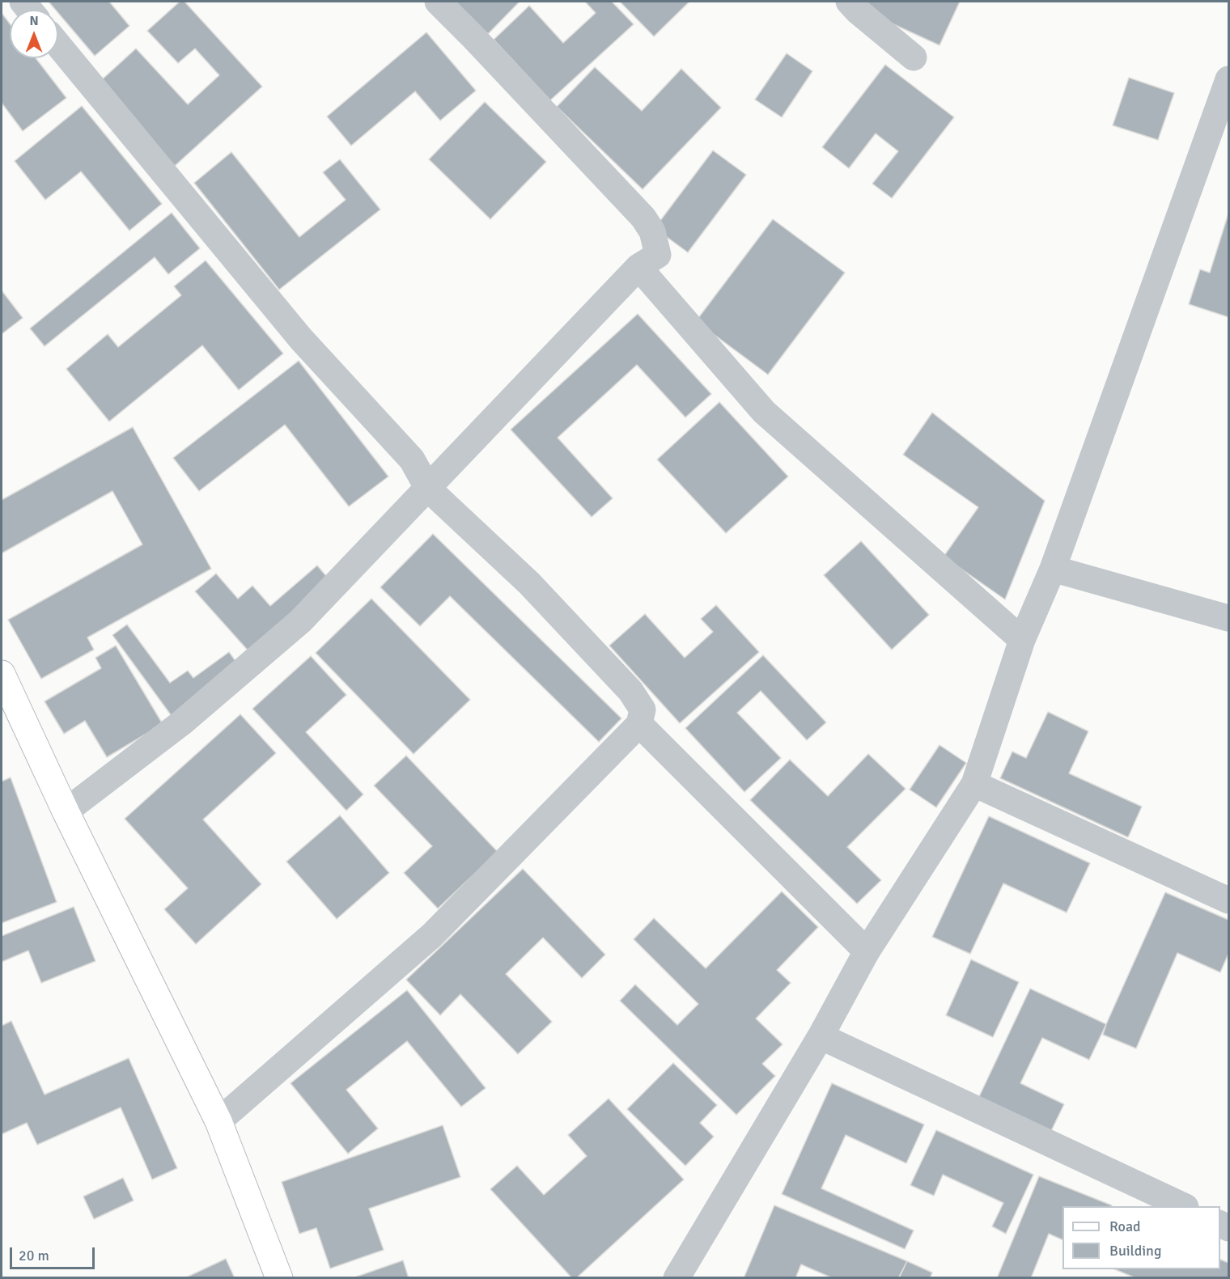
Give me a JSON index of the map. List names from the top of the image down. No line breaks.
{"legend":["Road","Building"],"scale_bar":"20 m","north":"top"}
